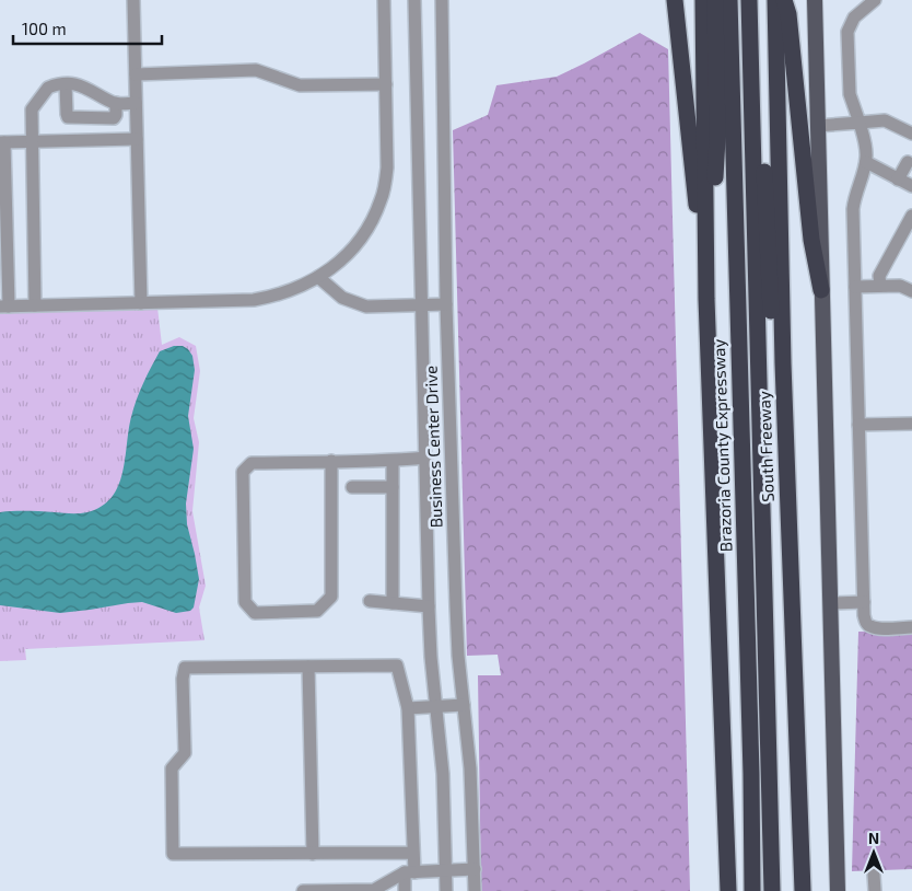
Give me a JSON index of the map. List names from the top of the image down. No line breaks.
{"streets":{"highway":["Brazoria County Expressway","South Freeway"],"street":["Business Center Drive"]},"scale_bar":"100 m","north":"top"}
